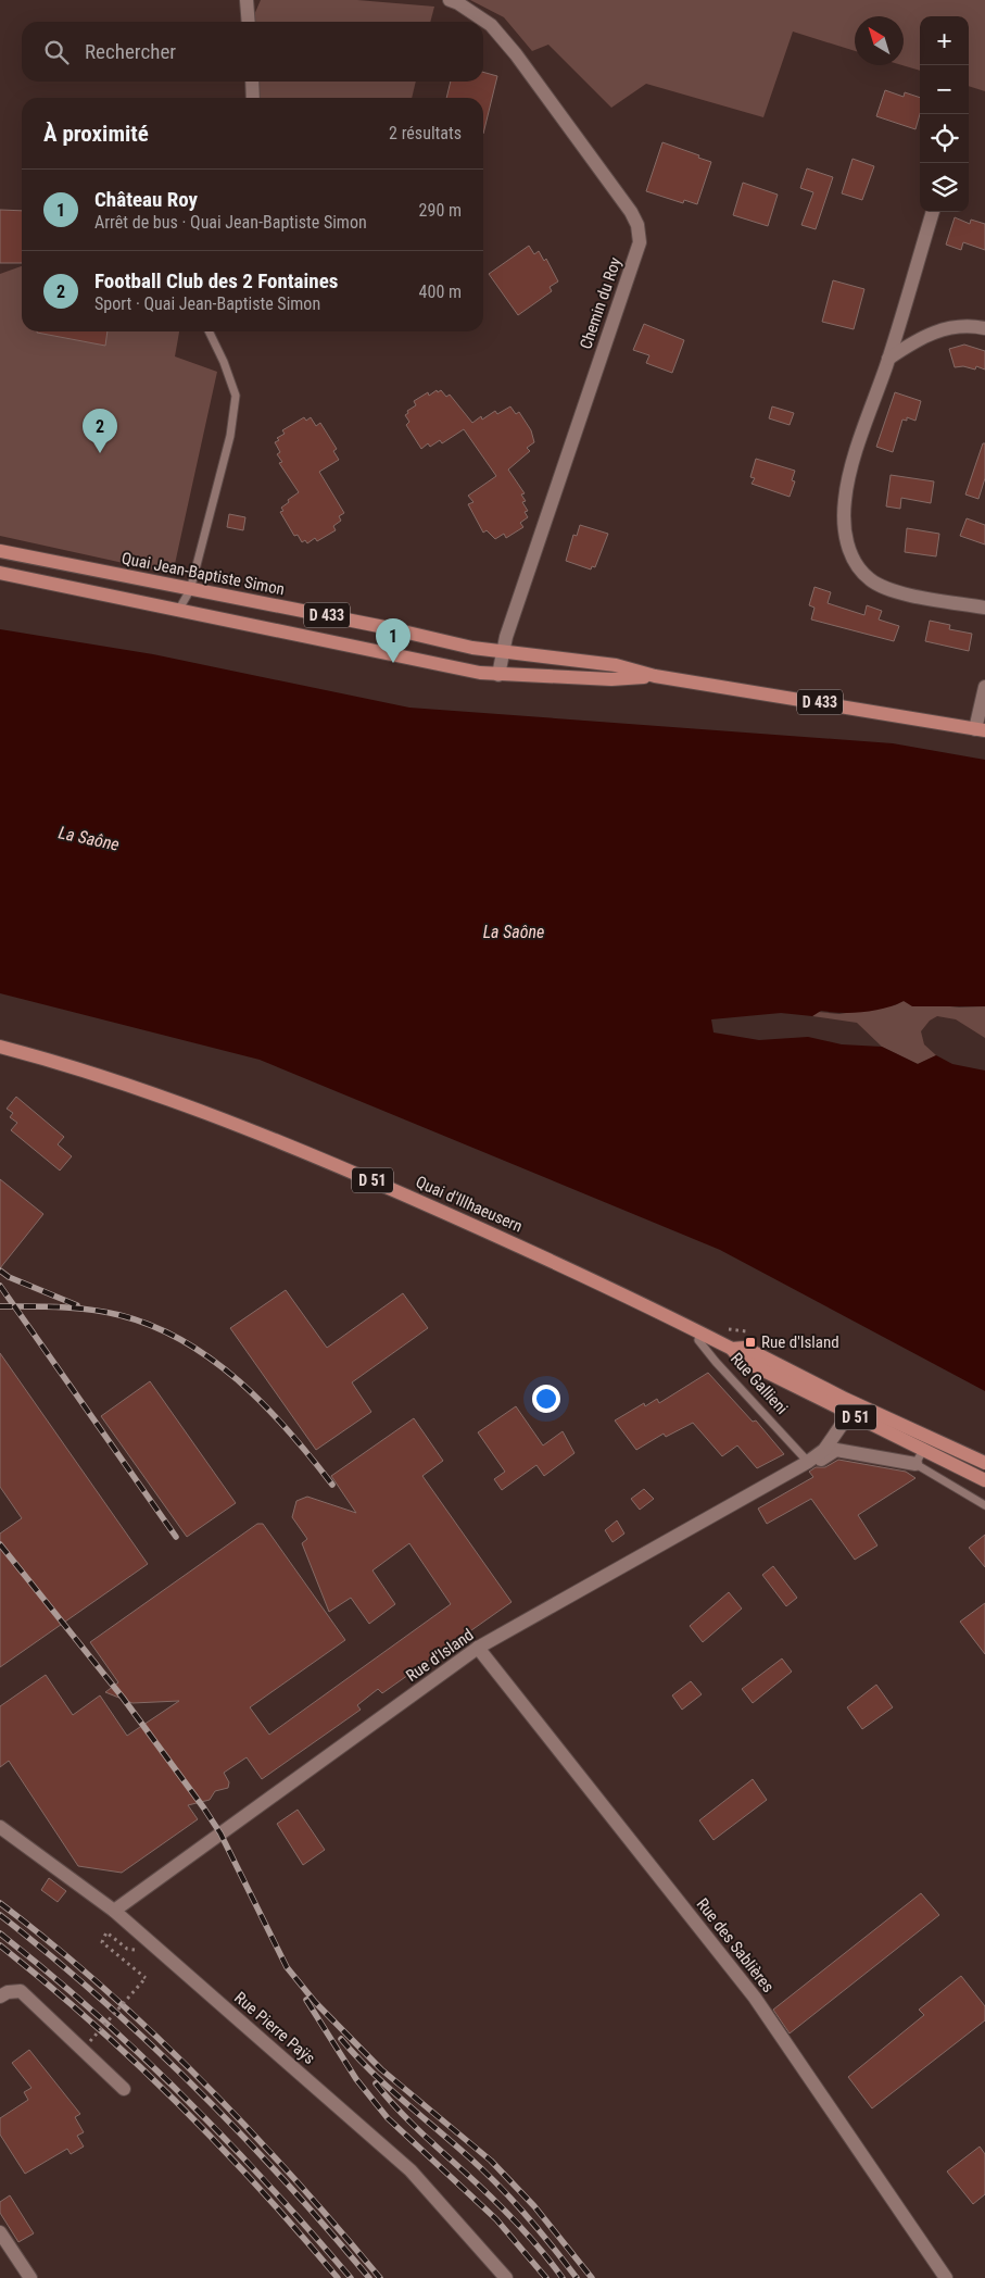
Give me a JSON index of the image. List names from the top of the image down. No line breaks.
{"streets":{"main road":["Quai Jean-Baptiste Simon","D 433","D 51","Quai d'Illhaeusern"],"street":["Chemin du Roy","Rue d'Island","Rue des Sablières","Rue Pierre Paÿs"],"lane":["Rue Gallieni"]},"crossings":[["Chemin du Roy","Quai Jean-Baptiste Simon"],["Quai d'Illhaeusern","Rue Gallieni"],["Quai d'Illhaeusern","Rue d'Island"],["Rue Gallieni","Rue d'Island"],["Rue d'Island","Rue des Sablières"],["Rue d'Island","Rue Pierre Paÿs"]],"water":["La Saône"],"places":{"transit":["Rue d'Island"]},"north":"top left","page":{"map_buttons":["+","−"],"search":"Rechercher","heading":["À proximité","2 résultats"],"list":[{"mark":"1","name":"Château Roy","note":"Arrêt de bus · Quai Jean-Baptiste Simon","value":"290 m"},{"mark":"2","name":"Football Club des 2 Fontaines","note":"Sport · Quai Jean-Baptiste Simon","value":"400 m"}],"pins":["2","1"]}}
